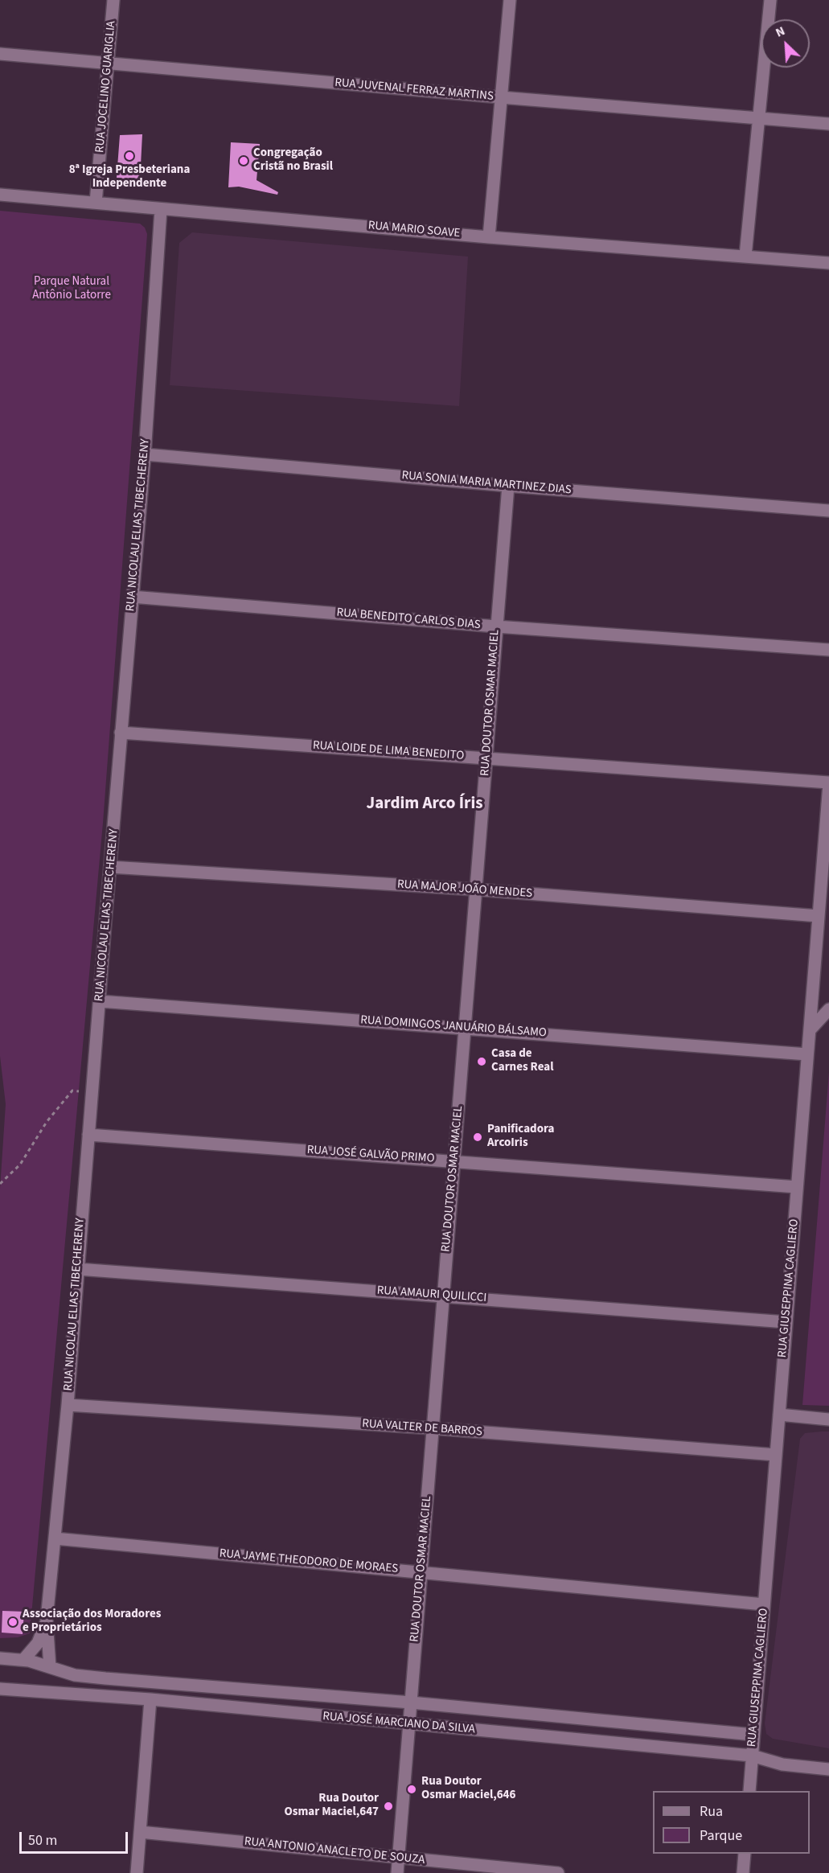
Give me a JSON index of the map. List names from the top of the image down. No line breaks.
{"streets":{"street":["RUA JOCELINO GUARIGLIA","RUA JUVENAL FERRAZ MARTINS","RUA MARIO SOAVE","RUA SONIA MARIA MARTINEZ DIAS","RUA NICOLAU ELIAS TIBECHERENY","RUA BENEDITO CARLOS DIAS","RUA DOUTOR OSMAR MACIEL","RUA LOIDE DE LIMA BENEDITO","RUA MAJOR JOÃO MENDES","RUA DOMINGOS JANUÁRIO BÁLSAMO","RUA JOSÉ GALVÃO PRIMO","RUA GIUSEPPINA CAGLIERO","RUA AMAURI QUILICCI","RUA VALTER DE BARROS","RUA JAYME THEODORO DE MORAES","RUA JOSÉ MARCIANO DA SILVA","RUA ANTONIO ANACLETO DE SOUZA"]},"crossings":[["RUA JOCELINO GUARIGLIA","RUA JUVENAL FERRAZ MARTINS"],["RUA JOCELINO GUARIGLIA","RUA MARIO SOAVE"],["RUA MARIO SOAVE","RUA NICOLAU ELIAS TIBECHERENY"],["RUA SONIA MARIA MARTINEZ DIAS","RUA NICOLAU ELIAS TIBECHERENY"],["RUA SONIA MARIA MARTINEZ DIAS","RUA DOUTOR OSMAR MACIEL"],["RUA NICOLAU ELIAS TIBECHERENY","RUA BENEDITO CARLOS DIAS"],["RUA NICOLAU ELIAS TIBECHERENY","RUA LOIDE DE LIMA BENEDITO"],["RUA NICOLAU ELIAS TIBECHERENY","RUA MAJOR JOÃO MENDES"],["RUA NICOLAU ELIAS TIBECHERENY","RUA DOMINGOS JANUÁRIO BÁLSAMO"],["RUA NICOLAU ELIAS TIBECHERENY","RUA JOSÉ GALVÃO PRIMO"],["RUA NICOLAU ELIAS TIBECHERENY","RUA AMAURI QUILICCI"],["RUA NICOLAU ELIAS TIBECHERENY","RUA VALTER DE BARROS"],["RUA NICOLAU ELIAS TIBECHERENY","RUA JAYME THEODORO DE MORAES"],["RUA NICOLAU ELIAS TIBECHERENY","RUA JOSÉ MARCIANO DA SILVA"],["RUA BENEDITO CARLOS DIAS","RUA DOUTOR OSMAR MACIEL"],["RUA DOUTOR OSMAR MACIEL","RUA LOIDE DE LIMA BENEDITO"],["RUA DOUTOR OSMAR MACIEL","RUA MAJOR JOÃO MENDES"],["RUA DOUTOR OSMAR MACIEL","RUA DOMINGOS JANUÁRIO BÁLSAMO"],["RUA DOUTOR OSMAR MACIEL","RUA JOSÉ GALVÃO PRIMO"],["RUA DOUTOR OSMAR MACIEL","RUA AMAURI QUILICCI"],["RUA DOUTOR OSMAR MACIEL","RUA VALTER DE BARROS"],["RUA DOUTOR OSMAR MACIEL","RUA JAYME THEODORO DE MORAES"],["RUA DOUTOR OSMAR MACIEL","RUA JOSÉ MARCIANO DA SILVA"],["RUA DOUTOR OSMAR MACIEL","RUA ANTONIO ANACLETO DE SOUZA"],["RUA LOIDE DE LIMA BENEDITO","RUA GIUSEPPINA CAGLIERO"],["RUA MAJOR JOÃO MENDES","RUA GIUSEPPINA CAGLIERO"],["RUA DOMINGOS JANUÁRIO BÁLSAMO","RUA GIUSEPPINA CAGLIERO"],["RUA JOSÉ GALVÃO PRIMO","RUA GIUSEPPINA CAGLIERO"],["RUA GIUSEPPINA CAGLIERO","RUA AMAURI QUILICCI"],["RUA GIUSEPPINA CAGLIERO","RUA VALTER DE BARROS"],["RUA GIUSEPPINA CAGLIERO","RUA JAYME THEODORO DE MORAES"],["RUA GIUSEPPINA CAGLIERO","RUA JOSÉ MARCIANO DA SILVA"]],"districts":["Jardim Arco Íris"],"parks":["Parque Natural Antônio Latorre"],"places":["8ª Igreja Presbeteriana Independente","Congregação Cristã no Brasil","Casa de Carnes Real","Panificadora ArcoIris","Associação dos Moradores e Proprietários","Rua Doutor Osmar Maciel,646","Rua Doutor Osmar Maciel,647"],"legend":["Rua","Parque"],"scale_bar":"50 m","north":"top left"}
